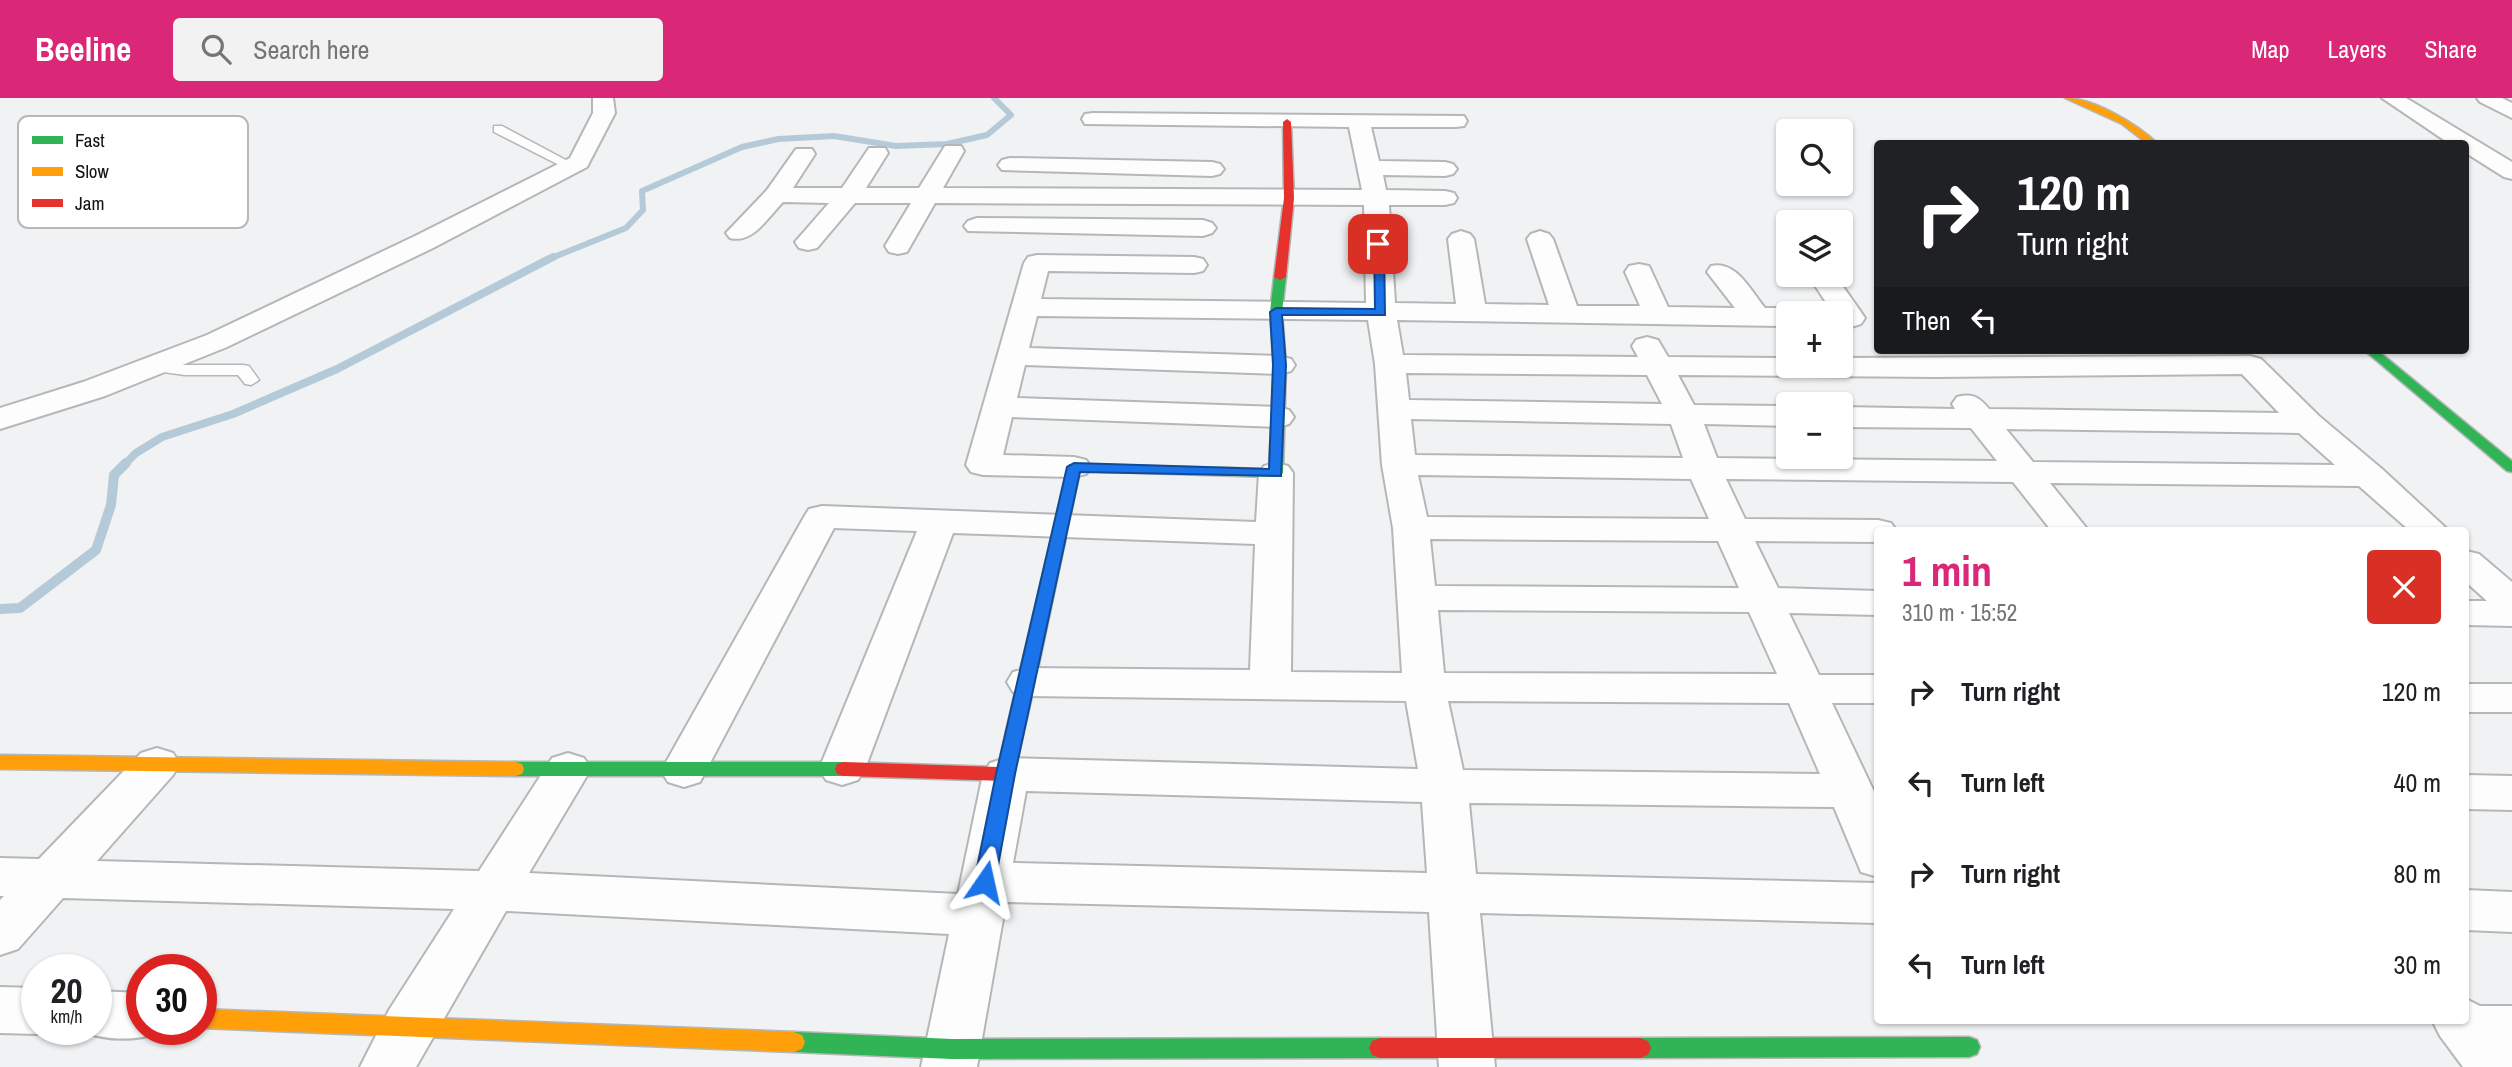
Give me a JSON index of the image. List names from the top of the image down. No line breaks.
{"legend":["Fast","Slow","Jam"],"page":{"header":"Beeline","search":"Search here","nav":["Map","Layers","Share"],"map_buttons":["+","−"],"turn":["120 m","Turn right"],"then":"Then","heading":["1 min","310 m · 15:52"],"list":[{"name":"Turn right","value":"120 m"},{"name":"Turn left","value":"40 m"},{"name":"Turn right","value":"80 m"},{"name":"Turn left","value":"30 m"}],"speed":"20 km/h","limit":"30"}}
